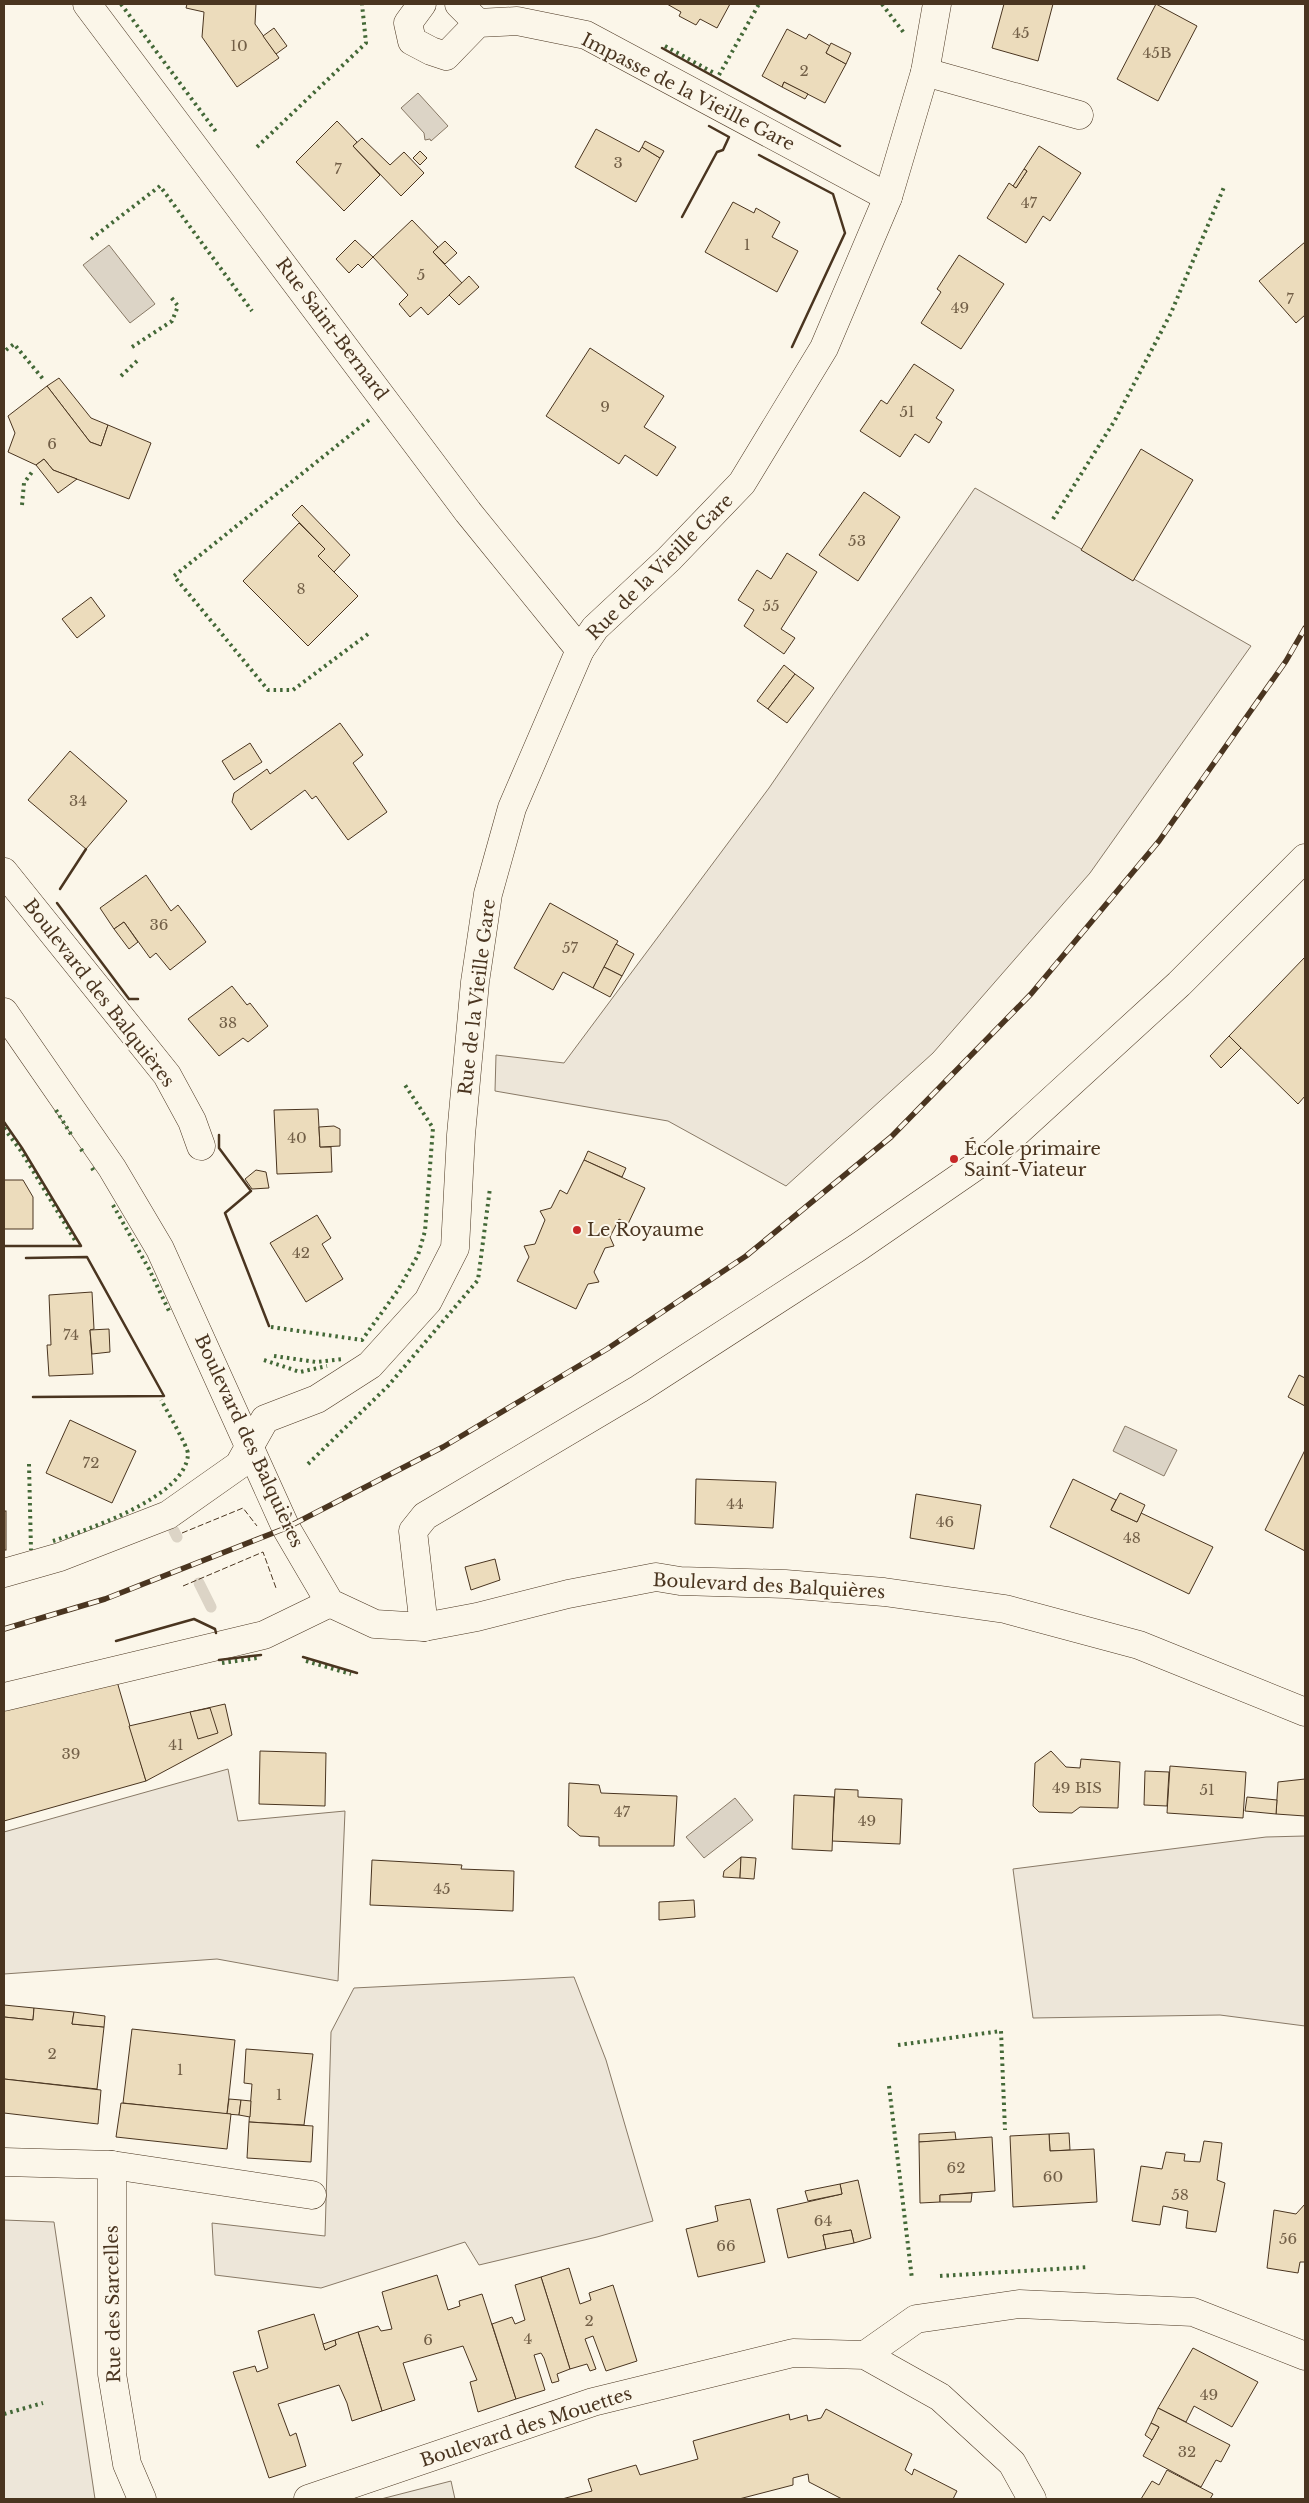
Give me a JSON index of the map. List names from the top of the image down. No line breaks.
{"streets":{"street":["Impasse de la Vieille Gare","Rue Saint-Bernard","Rue de la Vieille Gare","Boulevard des Balquières","Rue des Sarcelles","Boulevard des Mouettes"]},"crossings":[["Impasse de la Vieille Gare","Rue de la Vieille Gare"],["Rue Saint-Bernard","Rue de la Vieille Gare"],["Rue de la Vieille Gare","Boulevard des Balquières"]],"places":["École primaire Saint-Viateur","Le Royaume"],"house_numbers":["45","10","45B","2","3","7","47","1","5","7","49","9","51","6","53","8","55","34","36","57","38","40","42","74","72","44","46","48","41","39","49 BIS","51","47","49","45","2","1","1","62","60","58","64","56","66","2","4","6","49","32"]}
